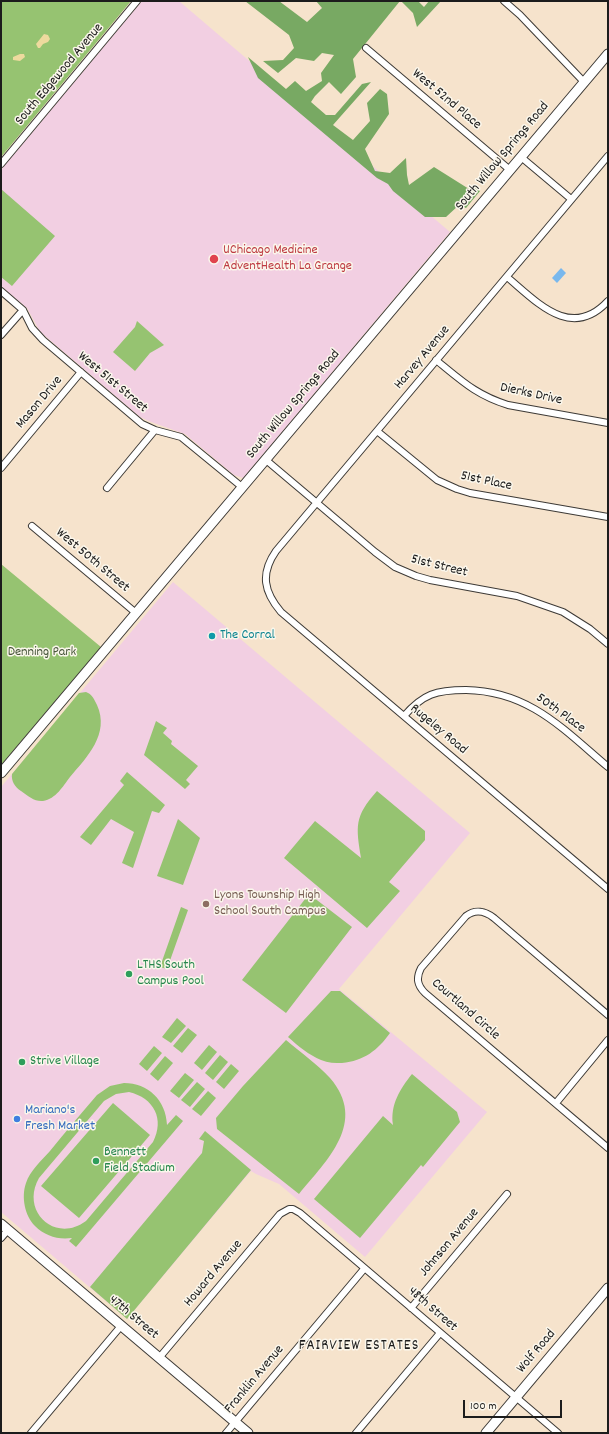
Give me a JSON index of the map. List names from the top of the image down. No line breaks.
{"streets":{"street":["South Edgewood Avenue","West 52nd Place","South Willow Springs Road","Harvey Avenue","West 51st Street","Dierks Drive","Mason Drive","51st Place","West 50th Street","51st Street","50th Place","Rugeley Road","Courtland Circle","Johnson Avenue","Howard Avenue","48th Street","47th Street","Wolf Road","Franklin Avenue"]},"crossings":[["West 52nd Place","South Willow Springs Road"],["South Willow Springs Road","West 51st Street"],["South Willow Springs Road","West 50th Street"],["South Willow Springs Road","51st Street"],["Harvey Avenue","Dierks Drive"],["Harvey Avenue","51st Place"],["Harvey Avenue","51st Street"],["Harvey Avenue","Rugeley Road"],["West 51st Street","Mason Drive"],["50th Place","Rugeley Road"],["Johnson Avenue","48th Street"],["Howard Avenue","48th Street"],["Howard Avenue","47th Street"],["48th Street","Wolf Road"],["48th Street","Franklin Avenue"],["47th Street","Franklin Avenue"]],"districts":["FAIRVIEW ESTATES"],"parks":["Denning Park"],"places":["UChicago Medicine AdventHealth La Grange","The Corral","Lyons Township High School South Campus","LTHS South Campus Pool","Strive Village","Mariano's Fresh Market","Bennett Field Stadium"],"scale_bar":"100 m"}
